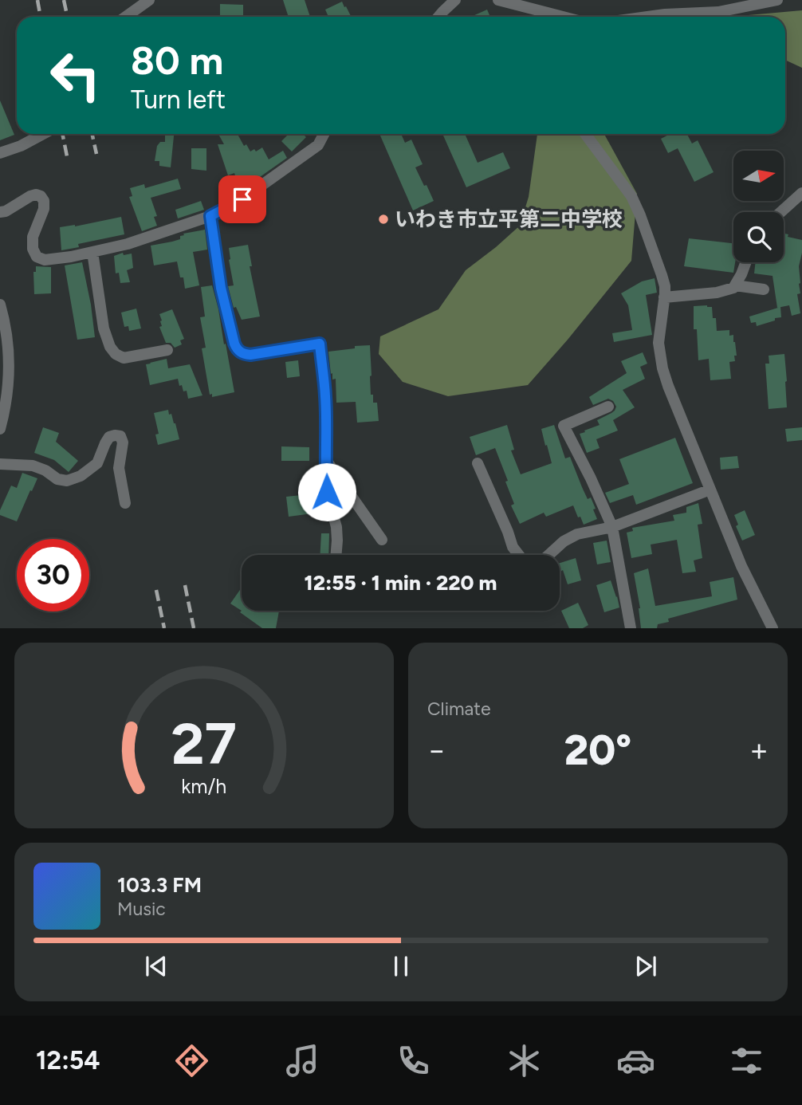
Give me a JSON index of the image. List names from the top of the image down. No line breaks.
{"places":["いわき市立平第二中学校"],"north":"right","page":{"turn":["80 m","Turn left"],"limit":"30","trip":"12:55 · 1 min · 220 m","tile":"Climate","heat":["−","20°","+"],"song":["103.3 FM","Music"],"tabs":"12:54","gauge":["27","km/h"]}}
